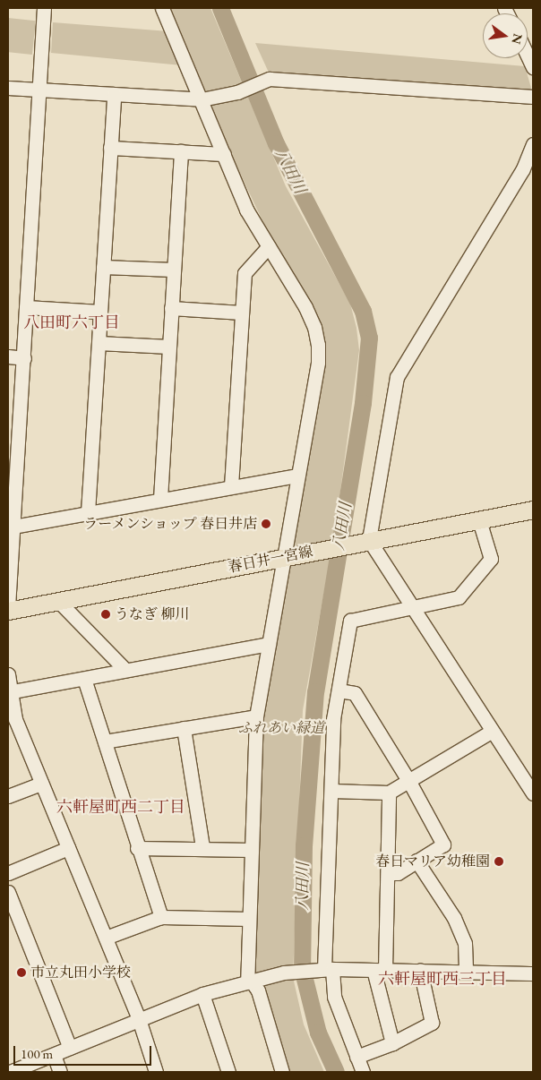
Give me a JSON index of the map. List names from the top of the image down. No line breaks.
{"streets":{"main road":["春日井一宮線"]},"districts":["八田町六丁目","六軒屋町西二丁目","六軒屋町西三丁目"],"water":["八田川"],"parks":["ふれあい緑道"],"places":["ラーメンショップ 春日井店","うなぎ 柳川","春日マリア幼稚園","市立丸田小学校"],"scale_bar":"100 m","north":"right"}
